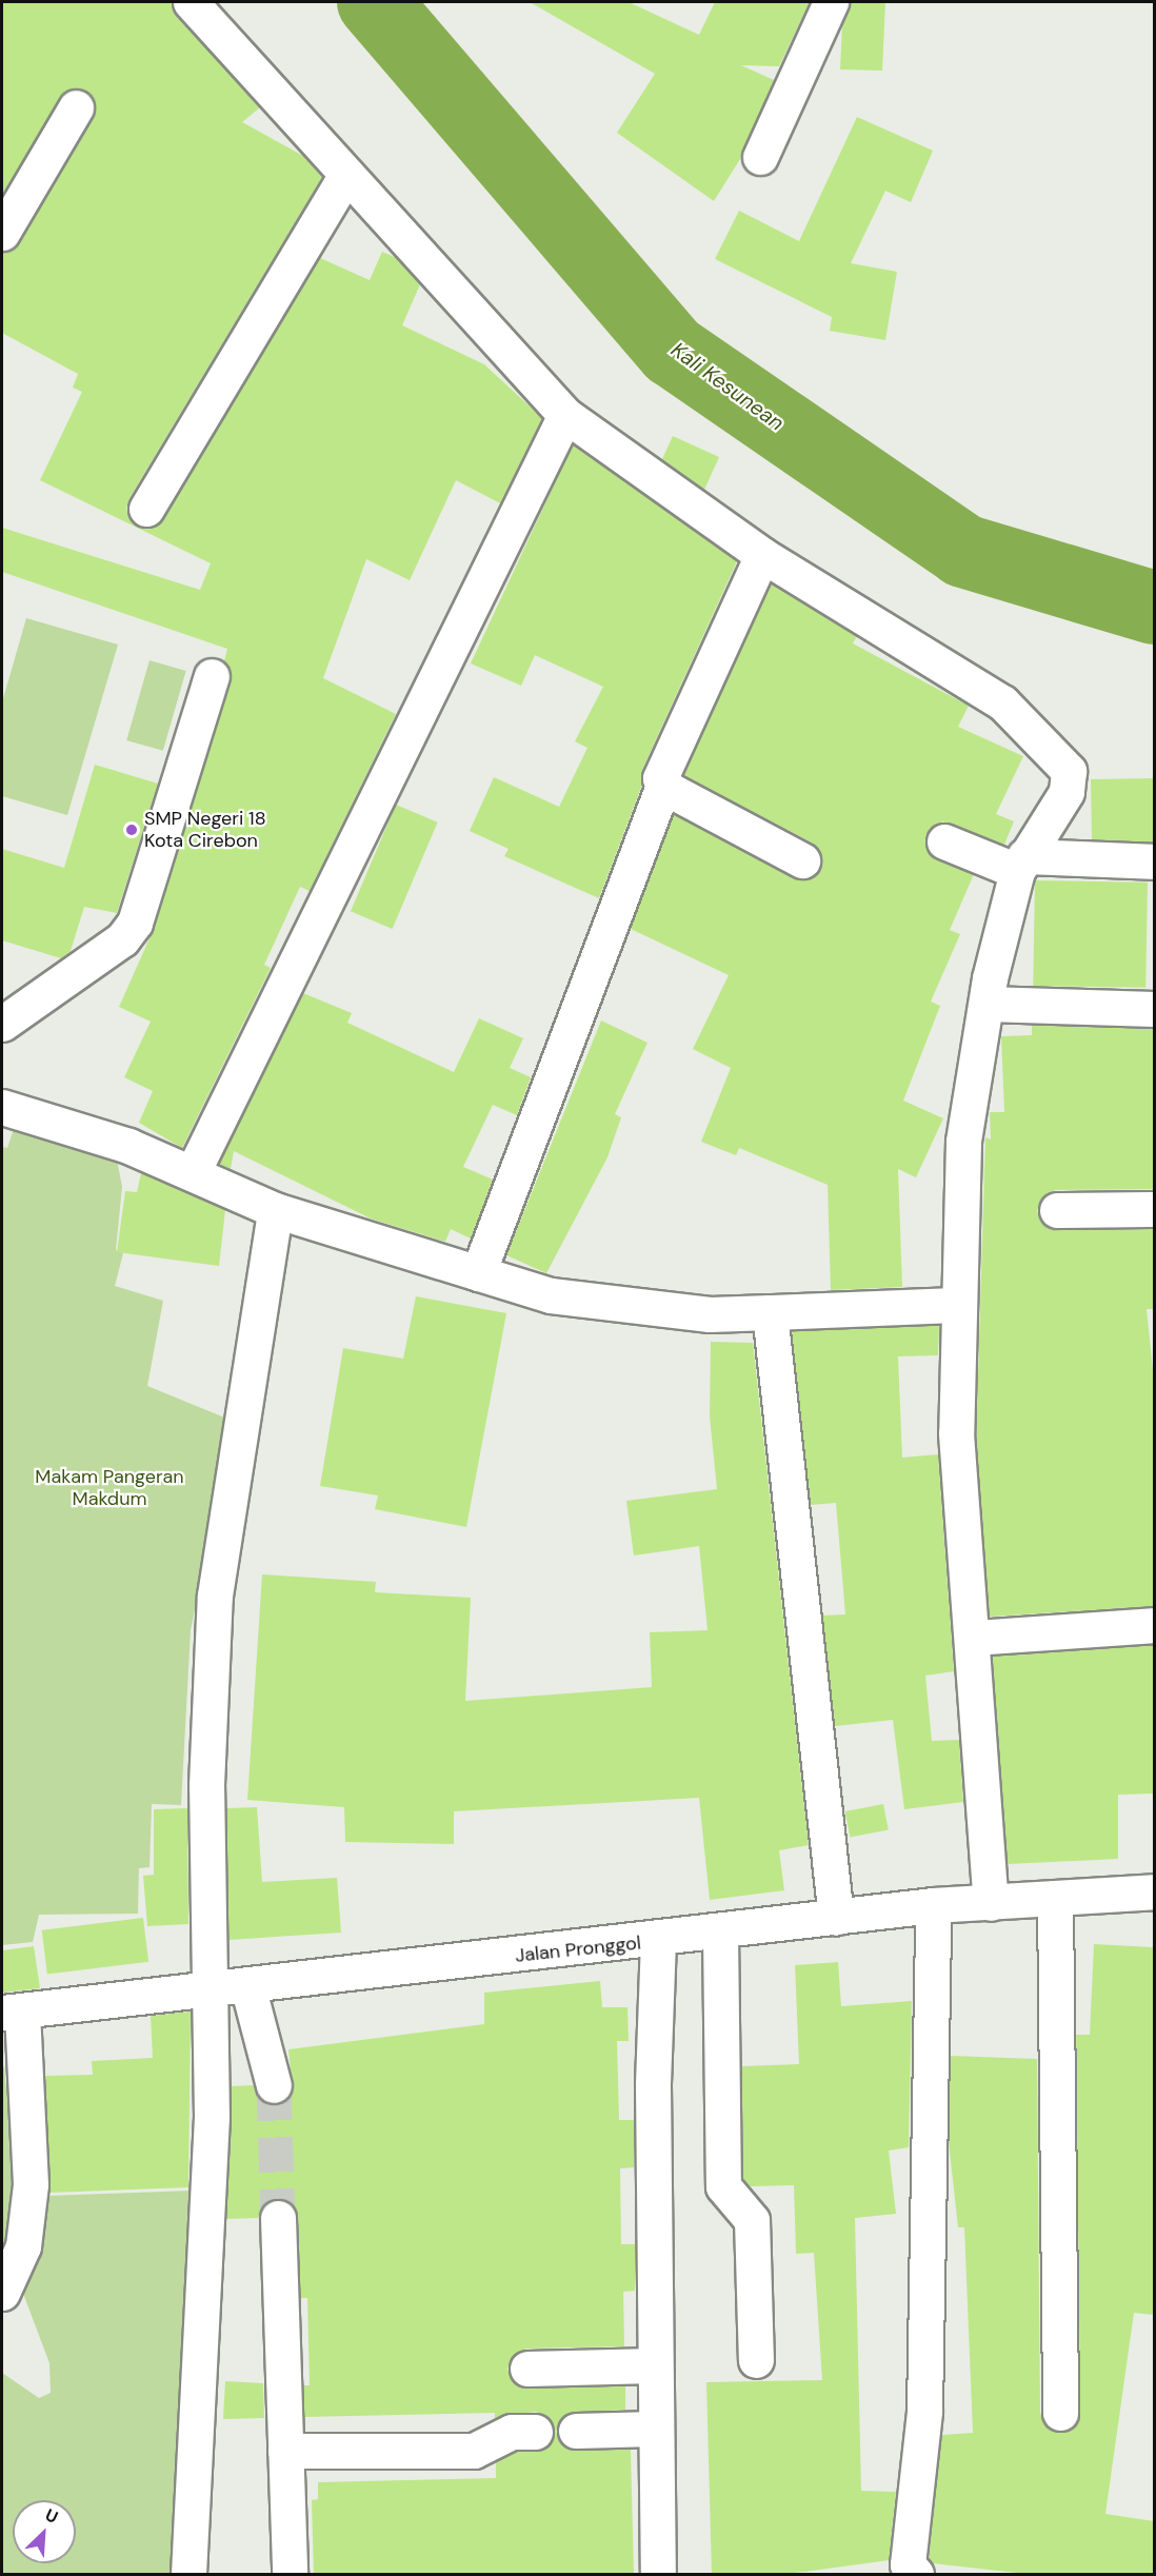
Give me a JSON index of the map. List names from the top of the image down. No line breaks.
{"streets":{"street":["Jalan Pronggol"]},"water":["Kali Kesunean"],"parks":["Makam Pangeran Makdum"],"places":["SMP Negeri 18 Kota Cirebon"],"north":"top right"}
